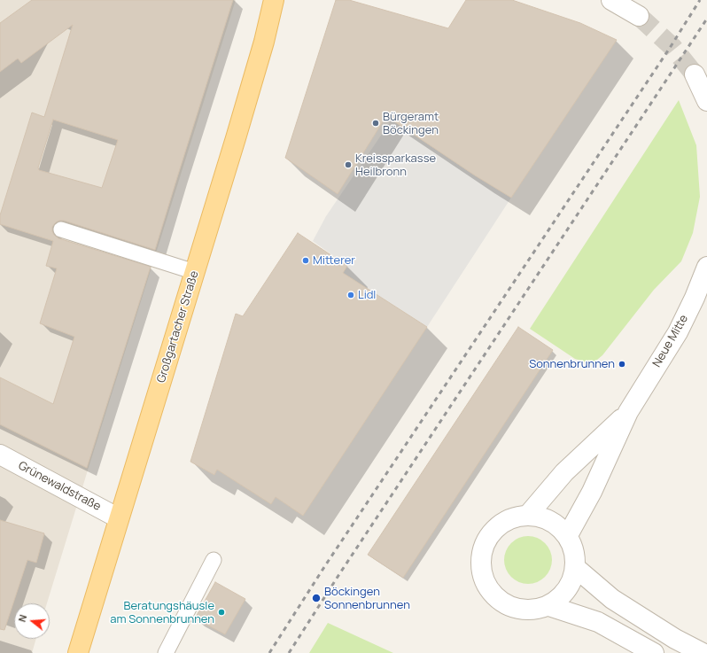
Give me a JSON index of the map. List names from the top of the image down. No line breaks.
{"streets":{"main road":["Großgartacher Straße"],"street":["Neue Mitte","Grünewaldstraße"]},"crossings":[["Großgartacher Straße","Grünewaldstraße"]],"places":["Bürgeramt Böckingen","Kreissparkasse Heilbronn","Mitterer","Lidl","Sonnenbrunnen","Böckingen Sonnenbrunnen","Beratungshäusle am Sonnenbrunnen"],"north":"left"}
